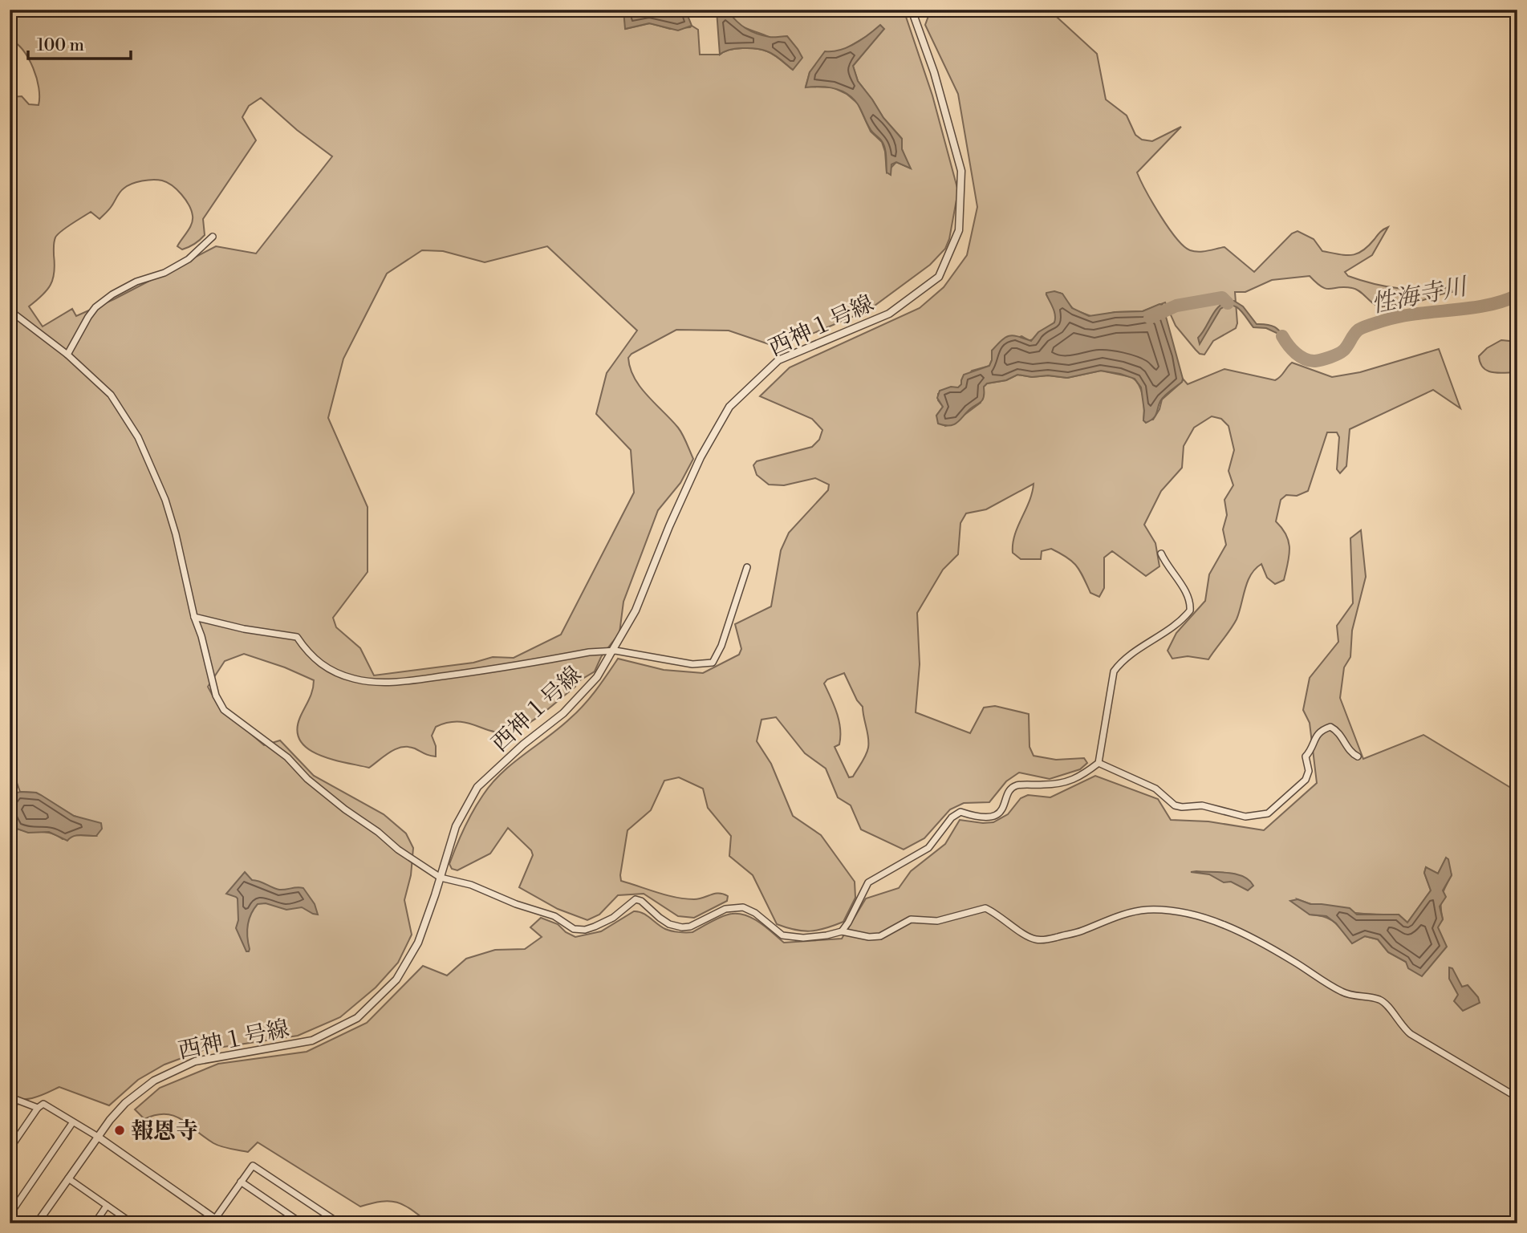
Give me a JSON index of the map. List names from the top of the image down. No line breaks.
{"streets":{"street":["西神１号線"]},"water":["性海寺川"],"places":["報恩寺"],"scale_bar":"100 m"}
